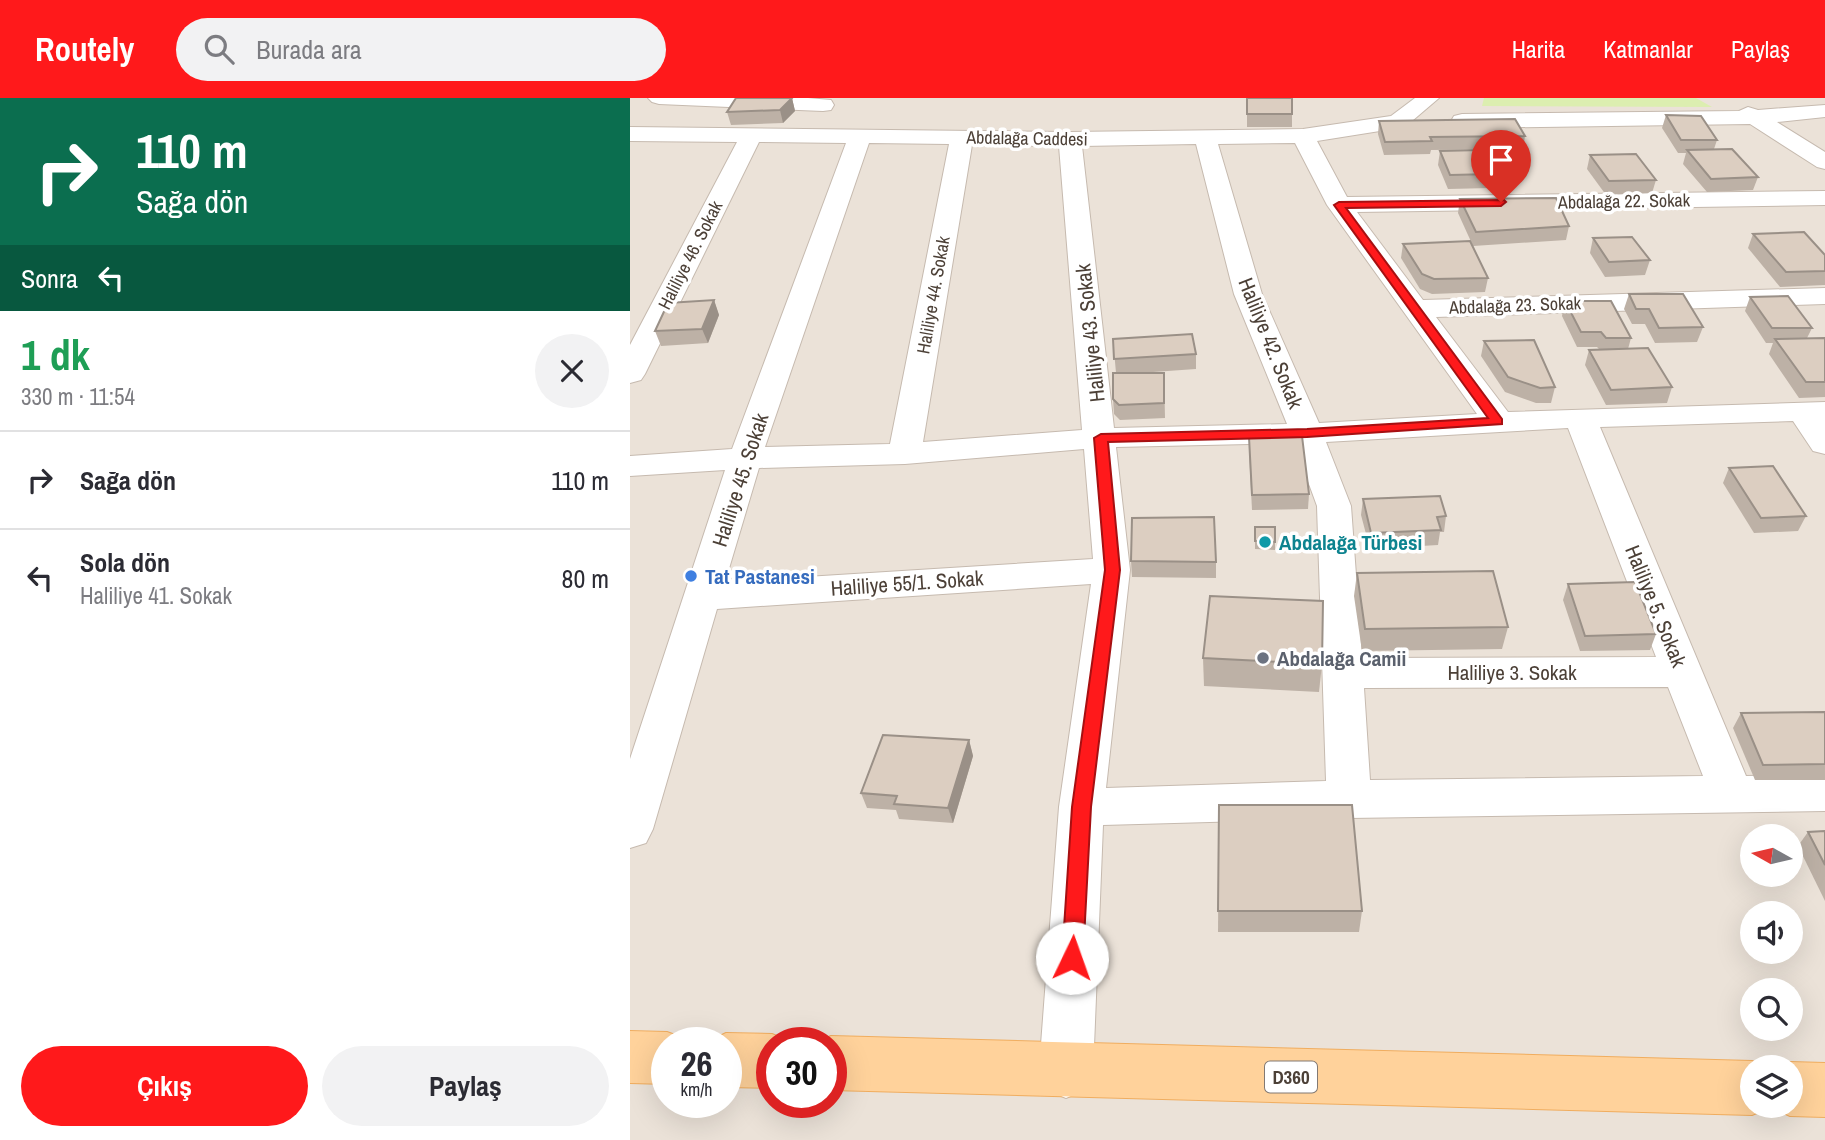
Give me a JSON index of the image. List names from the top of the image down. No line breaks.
{"streets":{"main road":["D360"],"street":["Abdalağa Caddesi","Abdalağa 22. Sokak","Haliliye 46. Sokak","Haliliye 44. Sokak","Abdalağa 23. Sokak","Haliliye 43. Sokak","Haliliye 42. Sokak","Haliliye 45. Sokak","Haliliye 55/1. Sokak","Haliliye 5. Sokak","Haliliye 3. Sokak"]},"crossings":[["Abdalağa Caddesi","Haliliye 46. Sokak"],["Abdalağa Caddesi","Haliliye 44. Sokak"],["Abdalağa Caddesi","Haliliye 43. Sokak"],["Abdalağa Caddesi","Haliliye 42. Sokak"],["Abdalağa Caddesi","Haliliye 45. Sokak"],["Haliliye 43. Sokak","Haliliye 55/1. Sokak"],["Haliliye 43. Sokak","D360"],["Haliliye 42. Sokak","Haliliye 3. Sokak"],["Haliliye 45. Sokak","Haliliye 55/1. Sokak"],["Haliliye 5. Sokak","Haliliye 3. Sokak"]],"places":["Abdalağa Türbesi","Tat Pastanesi","Abdalağa Camii"],"north":"left","page":{"header":"Routely","search":"Burada ara","nav":["Harita","Katmanlar","Paylaş"],"turn":["110 m","Sağa dön"],"then":"Sonra","heading":["1 dk","330 m · 11:54"],"list":[{"name":"Sağa dön","value":"110 m"},{"name":"Sola dön","note":"Haliliye 41. Sokak","value":"80 m"}],"speed":"26 km/h","limit":"30","buttons":["Çıkış","Paylaş"]}}
